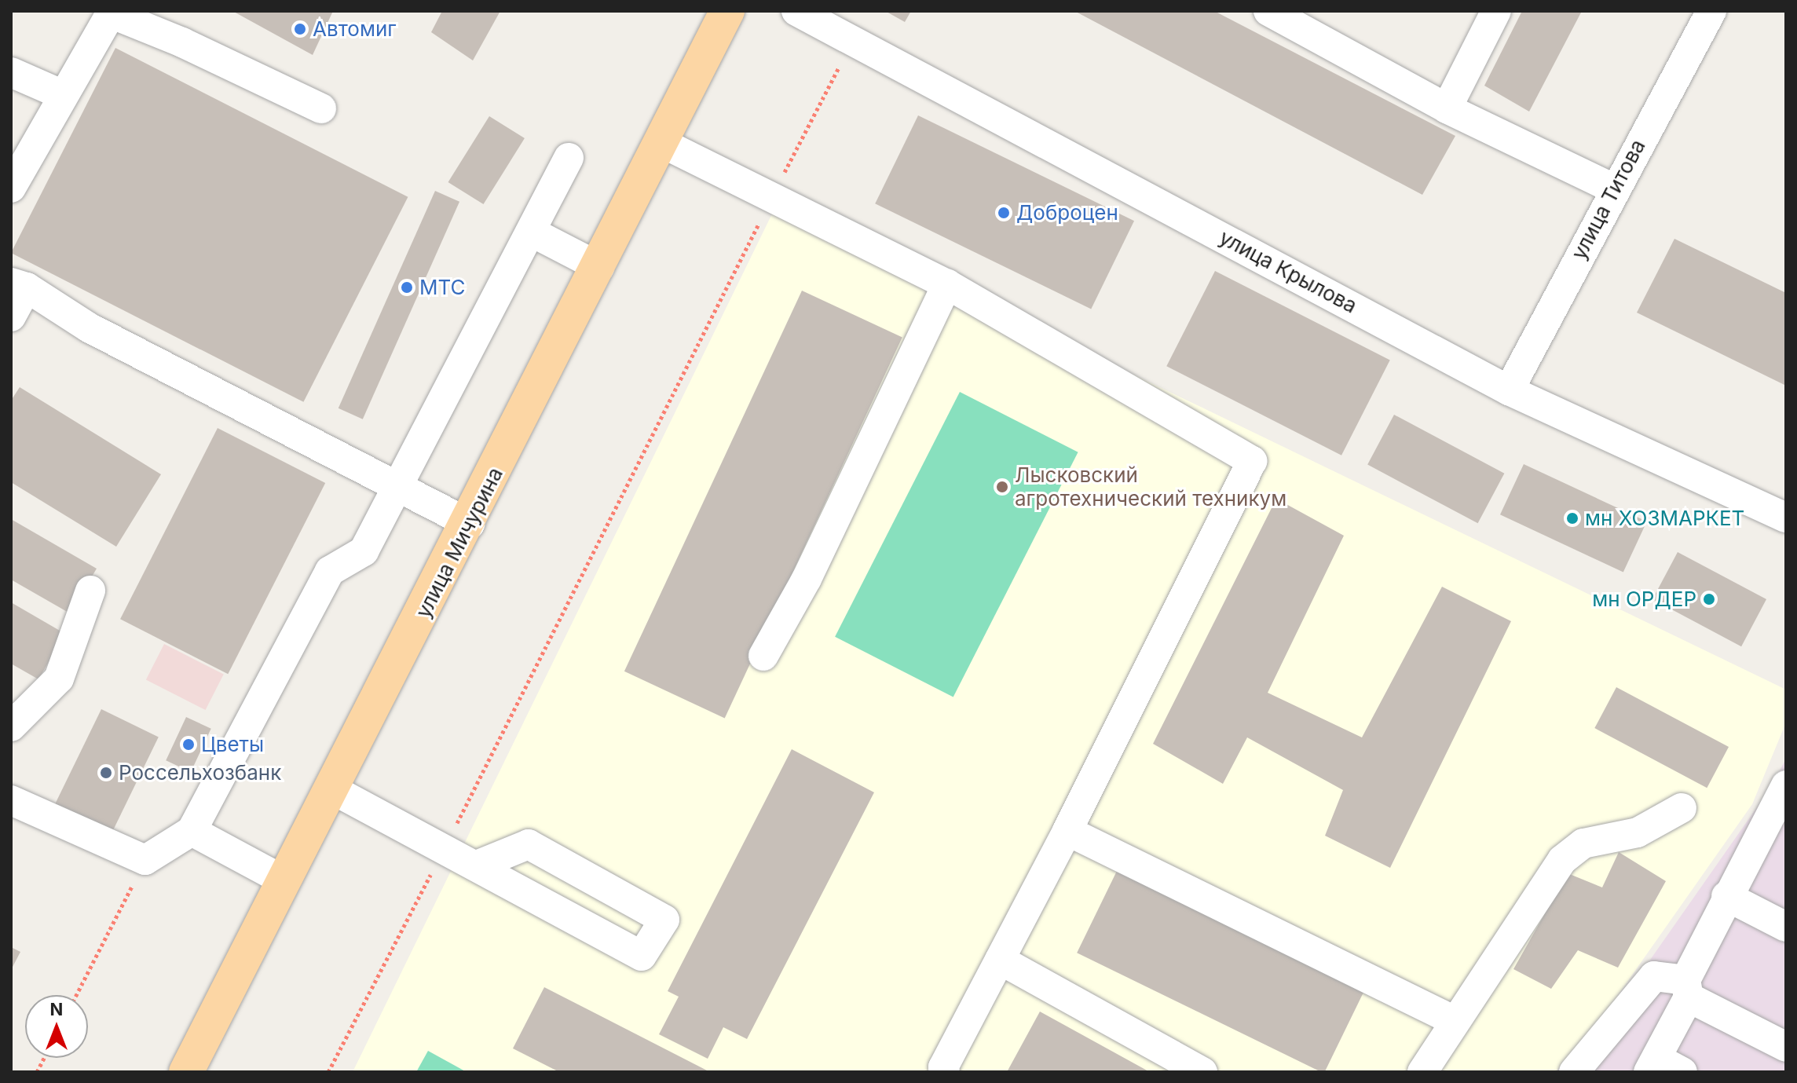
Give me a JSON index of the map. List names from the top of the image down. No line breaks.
{"streets":{"main road":["улица Мичурина"],"street":["улица Титова","улица Крылова"]},"crossings":[["улица Титова","улица Крылова"]],"places":["Автомиг","Доброцен","МТС","Лысковский агротехнический техникум","мн ХОЗМАРКЕТ","мн ОРДЕР","Цветы","Россельхозбанк"],"north":"top"}
